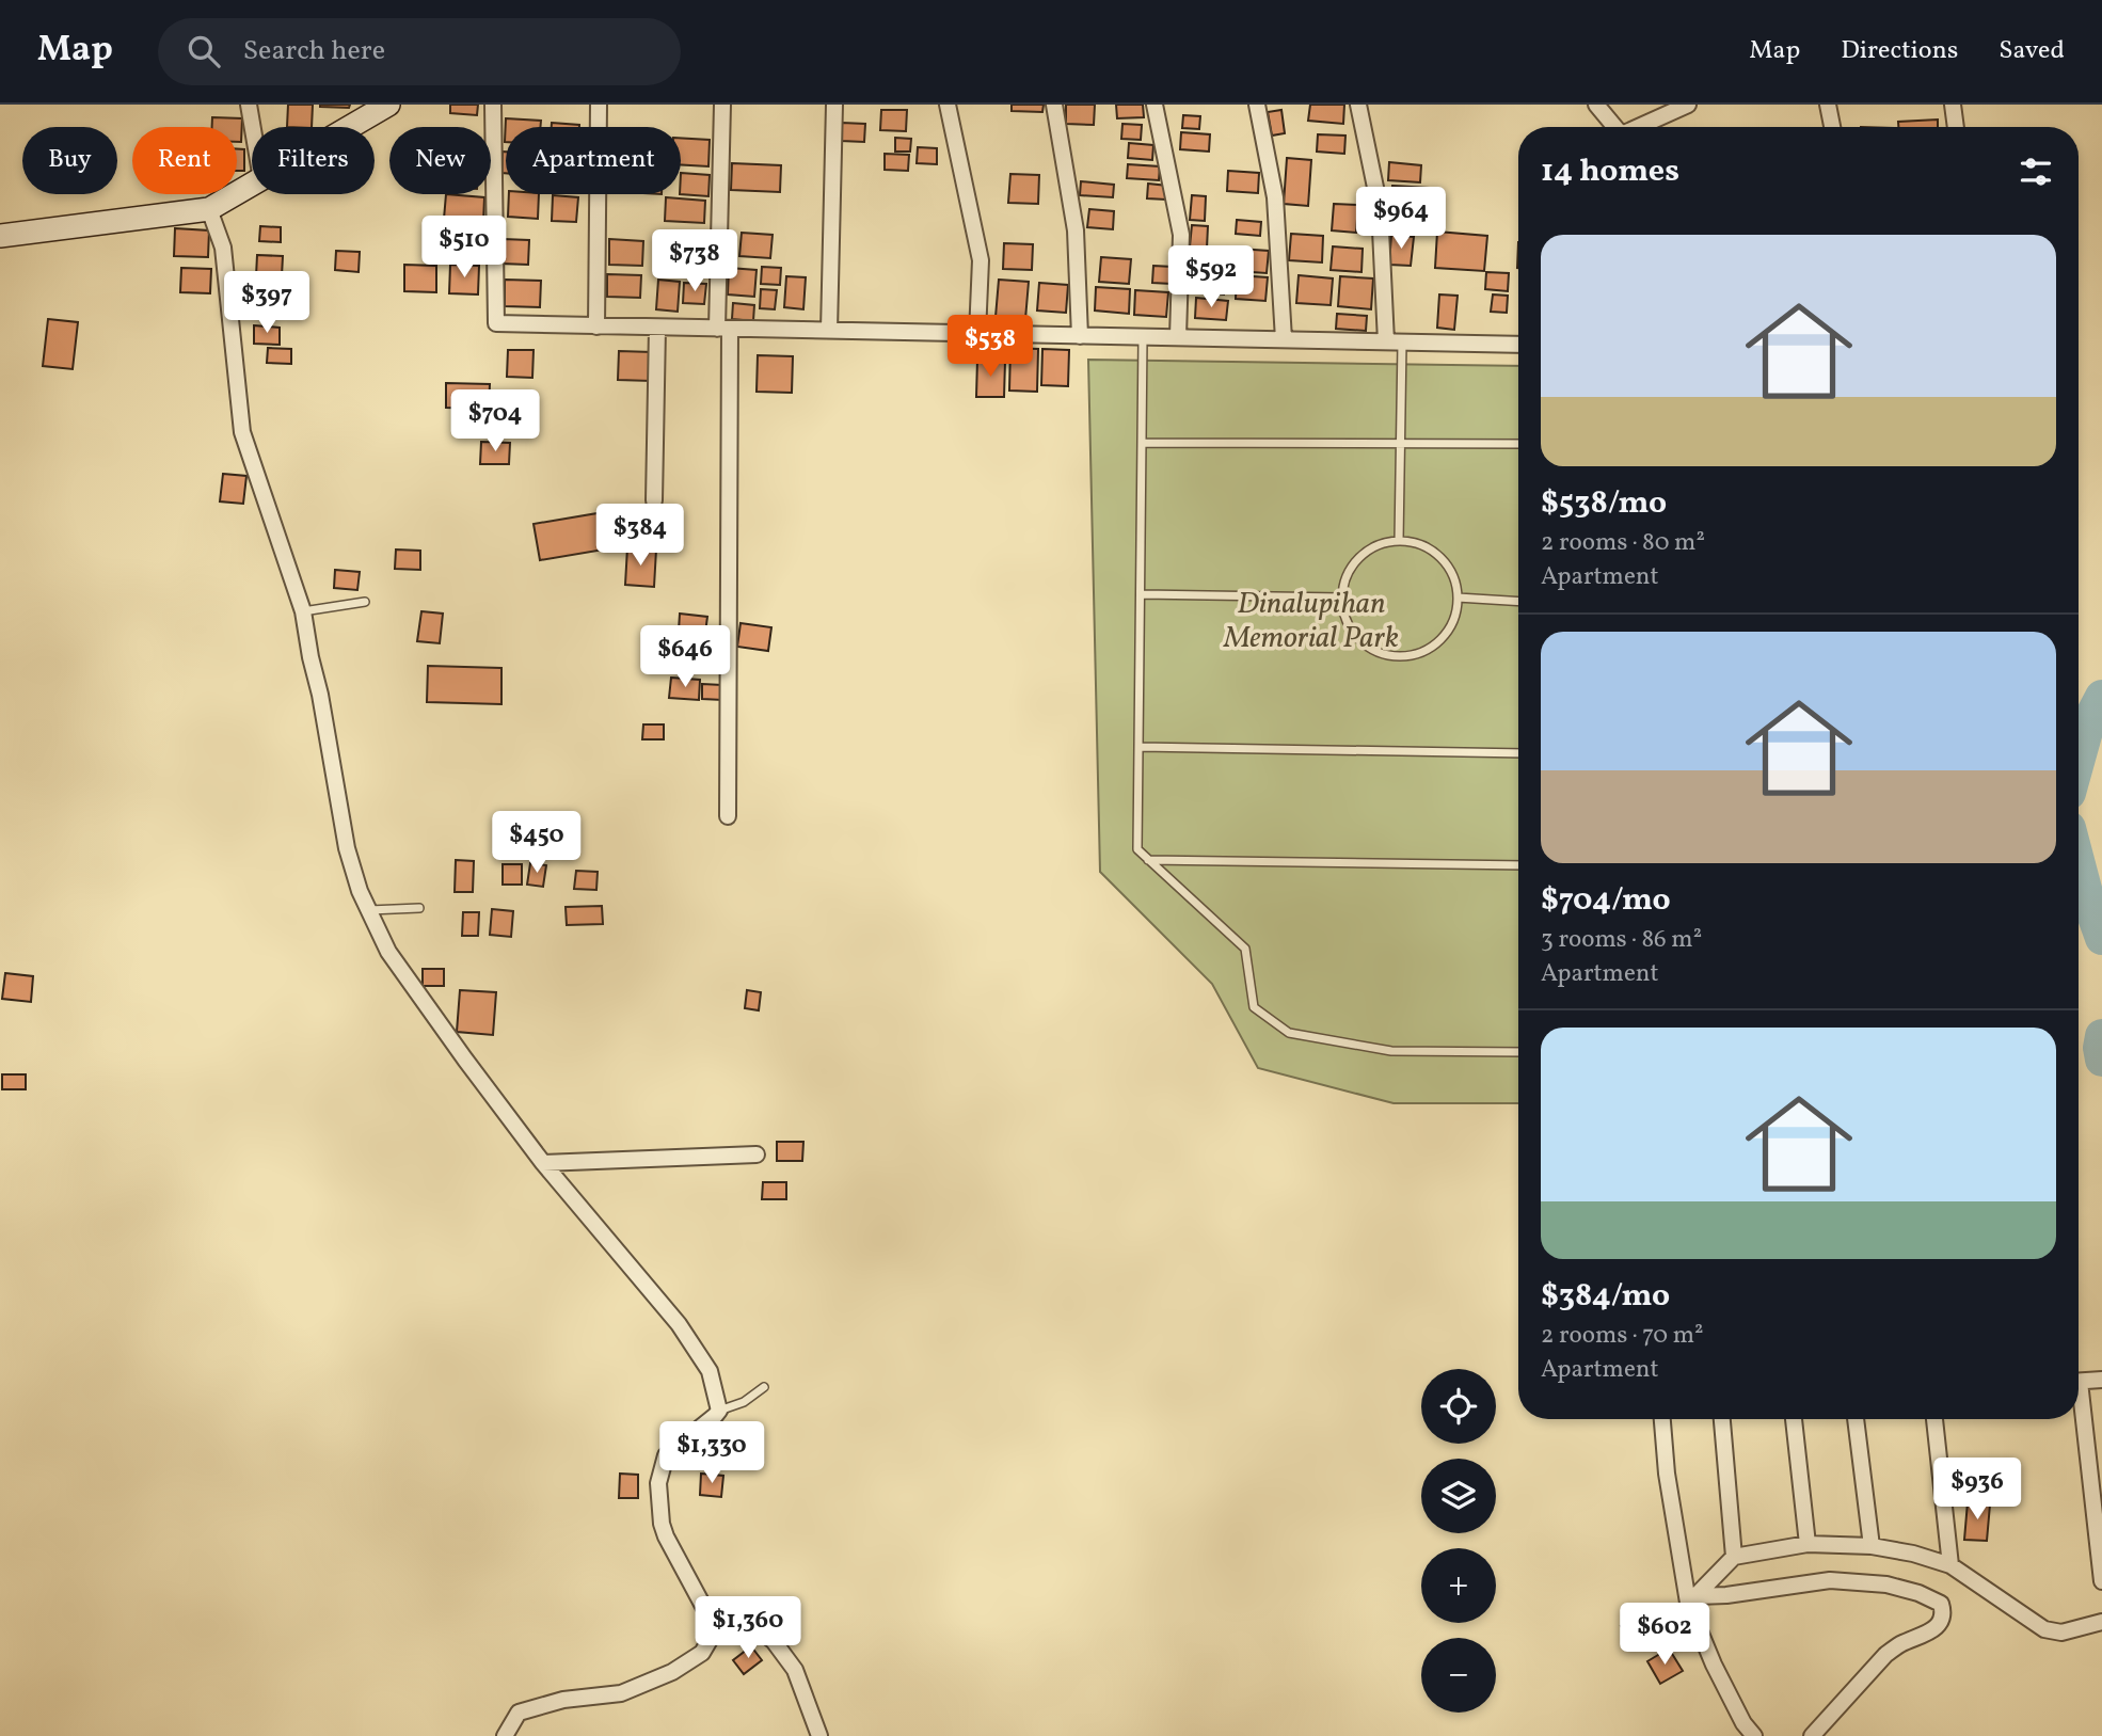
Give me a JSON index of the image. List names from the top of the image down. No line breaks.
{"parks":["Dinalupihan Memorial Park"],"page":{"header":"Map","search":"Search here","nav":["Map","Directions","Saved"],"chip":["Buy","Rent","Filters","New","Apartment"],"heading":"14 homes","price":["$964","$510","$738","$592","$397","$538","$704","$384","$646","$450","$1,330","$936","$1,360","$602"],"list":[{"name":"$538/mo","note":"2 rooms · 80 m² · Apartment"},{"name":"$704/mo","note":"3 rooms · 86 m² · Apartment"},{"name":"$384/mo","note":"2 rooms · 70 m² · Apartment"}],"map_buttons":["+","−"]}}
